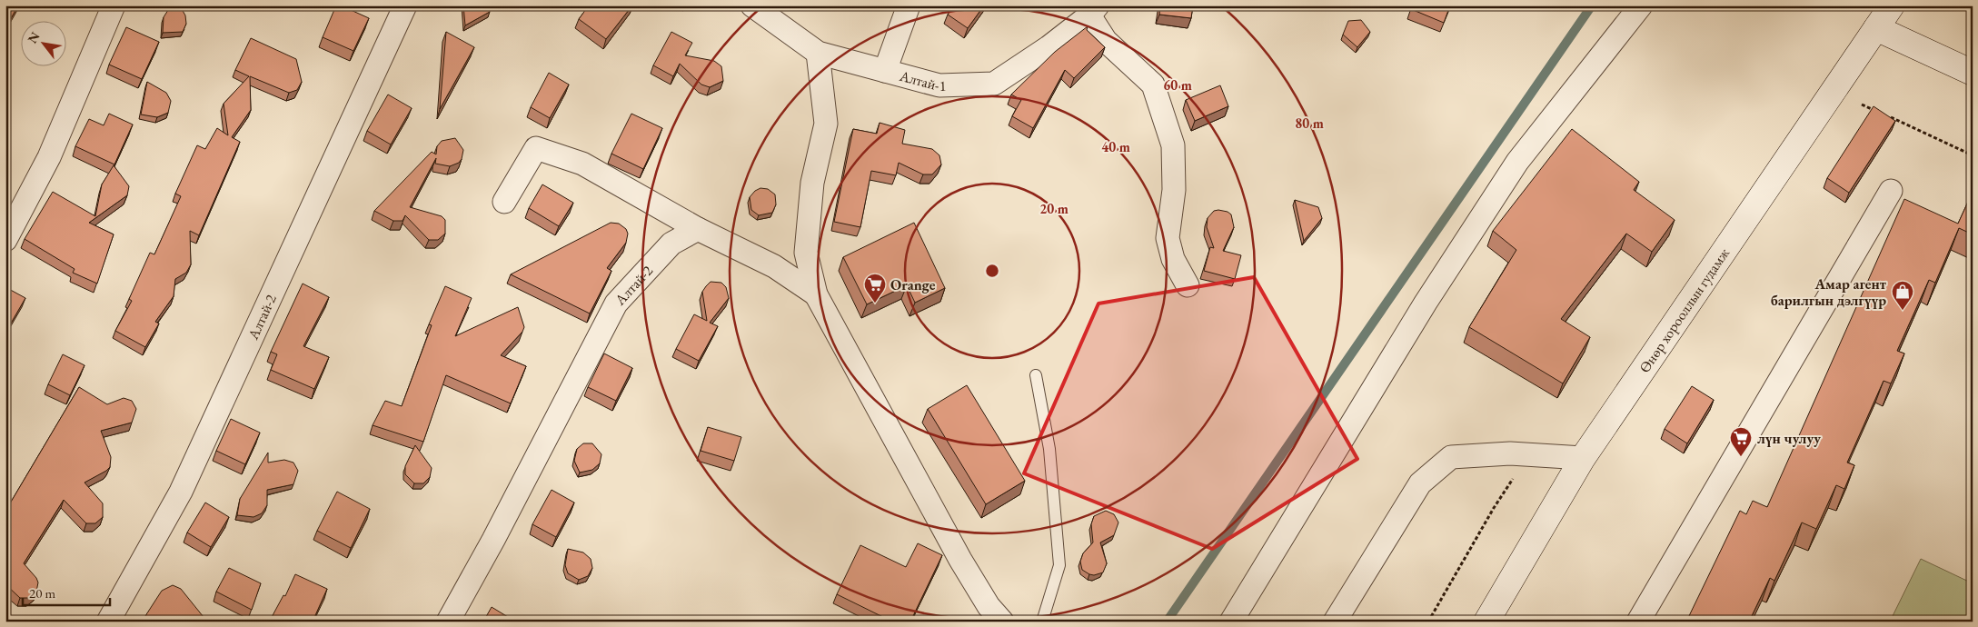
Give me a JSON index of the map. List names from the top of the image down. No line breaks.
{"streets":{"main road":["Өнөр хорооллын гудамж"],"street":["Алтай-1","Алтай-2"]},"places":{"supermarket":["Orange","лүн чулуу"],"shop":["Амар агент барилгын дэлгүүр"]},"scale_bar":"20 m","north":"top left","rings":["60 m","80 m","40 m","20 m"]}
